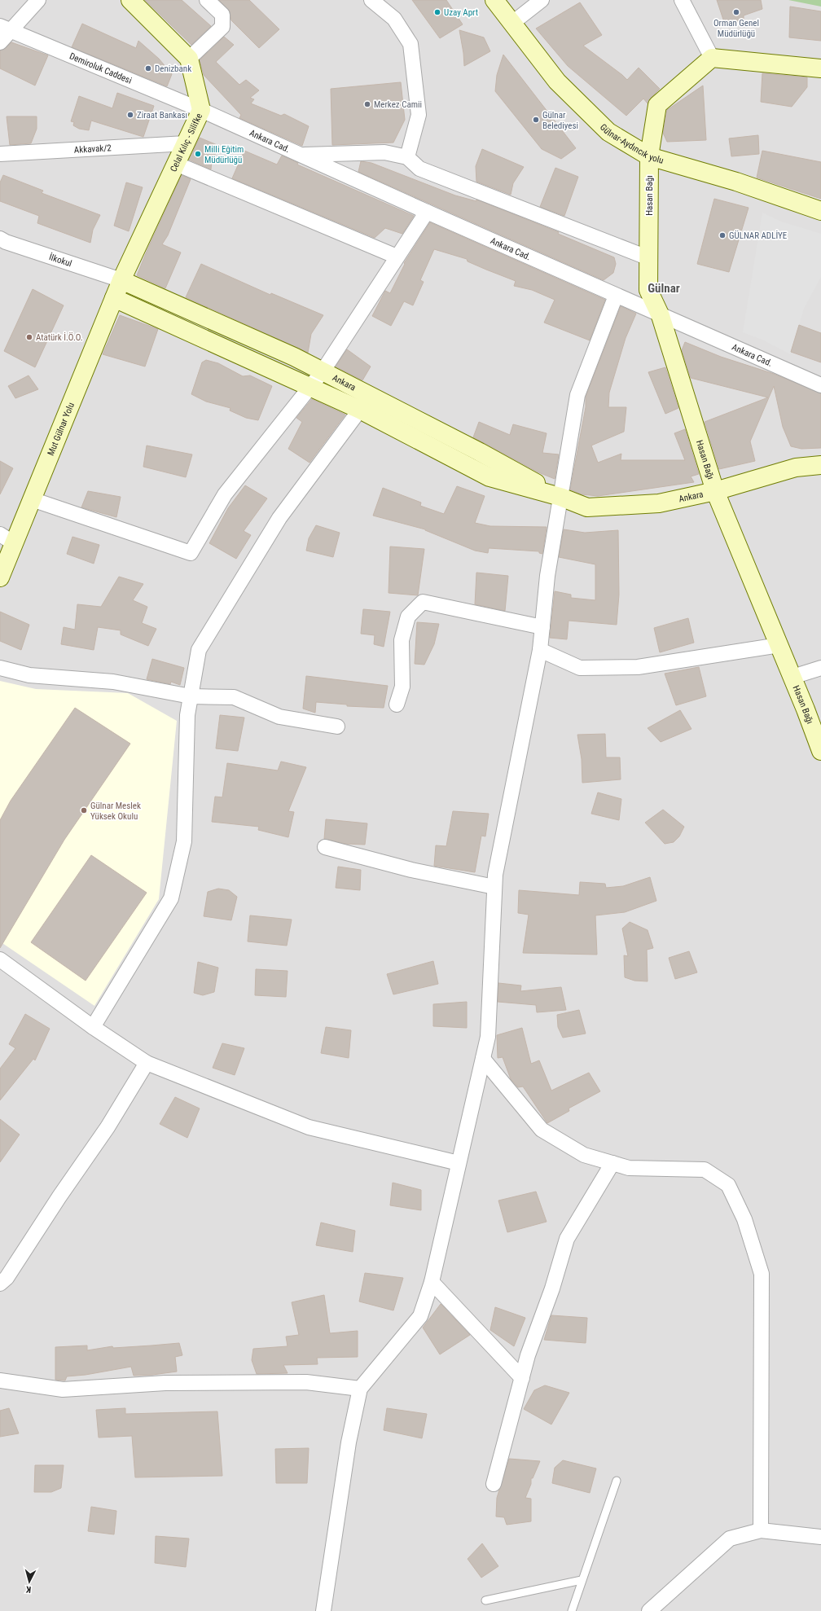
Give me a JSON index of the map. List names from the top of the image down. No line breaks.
{"streets":{"main road":["Gülnar-Aydıncık yolu","Celal Kılıç - Silifke","Hasan Bağı","Ankara","Mut Gülnar Yolu"],"street":["Demiroluk Caddesi","Ankara Cad.","Akkavak/2","İlkokul"]},"crossings":[["Demiroluk Caddesi","Ankara Cad."],["Demiroluk Caddesi","Celal Kılıç - Silifke"],["Ankara Cad.","Celal Kılıç - Silifke"],["Ankara Cad.","Hasan Bağı"],["Gülnar-Aydıncık yolu","Hasan Bağı"],["Celal Kılıç - Silifke","Akkavak/2"],["Celal Kılıç - Silifke","İlkokul"],["Celal Kılıç - Silifke","Ankara"],["Celal Kılıç - Silifke","Mut Gülnar Yolu"],["Hasan Bağı","Ankara"],["İlkokul","Ankara"],["İlkokul","Mut Gülnar Yolu"],["Ankara","Mut Gülnar Yolu"]],"districts":["Gülnar"],"places":["Uzay Aprt","Orman Genel Müdürlüğü","Denizbank","Merkez Camii","Ziraat Bankası","Gülnar Belediyesi","Milli Eğitim Müdürlüğü","GÜLNAR ADLİYE","Atatürk İ.Ö.O.","Gülnar Meslek Yüksek Okulu"],"north":"bottom"}
